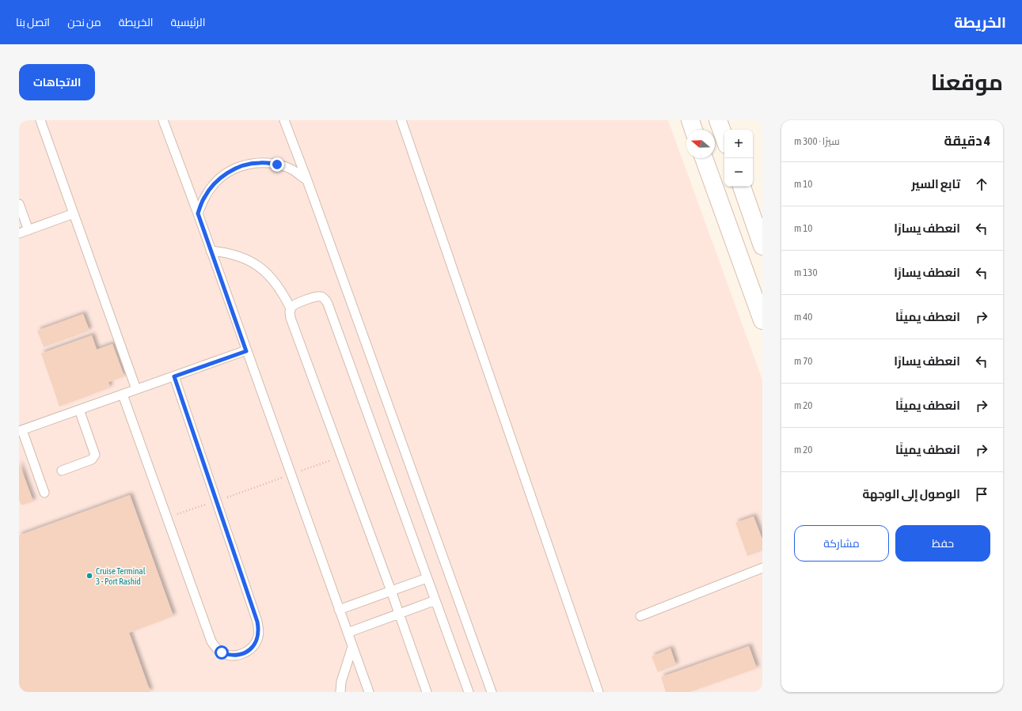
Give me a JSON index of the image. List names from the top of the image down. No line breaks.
{"places":["Cruise Terminal 3 - Port Rashid"],"north":"left","page":{"header":"الخريطة","nav":["الرئيسية","الخريطة","من نحن","اتصل بنا"],"title":"موقعنا","buttons":["الاتجاهات",["حفظ","مشاركة"]],"heading":["4 دقيقة","سيرًا · 300 m"],"map_buttons":["+","−"],"list":[["تابع السير","10 m"],["انعطف يسارًا","10 m"],["انعطف يسارًا","130 m"],["انعطف يمينًا","40 m"],["انعطف يسارًا","70 m"],["انعطف يمينًا","20 m"],["انعطف يمينًا","20 m"],"الوصول إلى الوجهة"]}}
